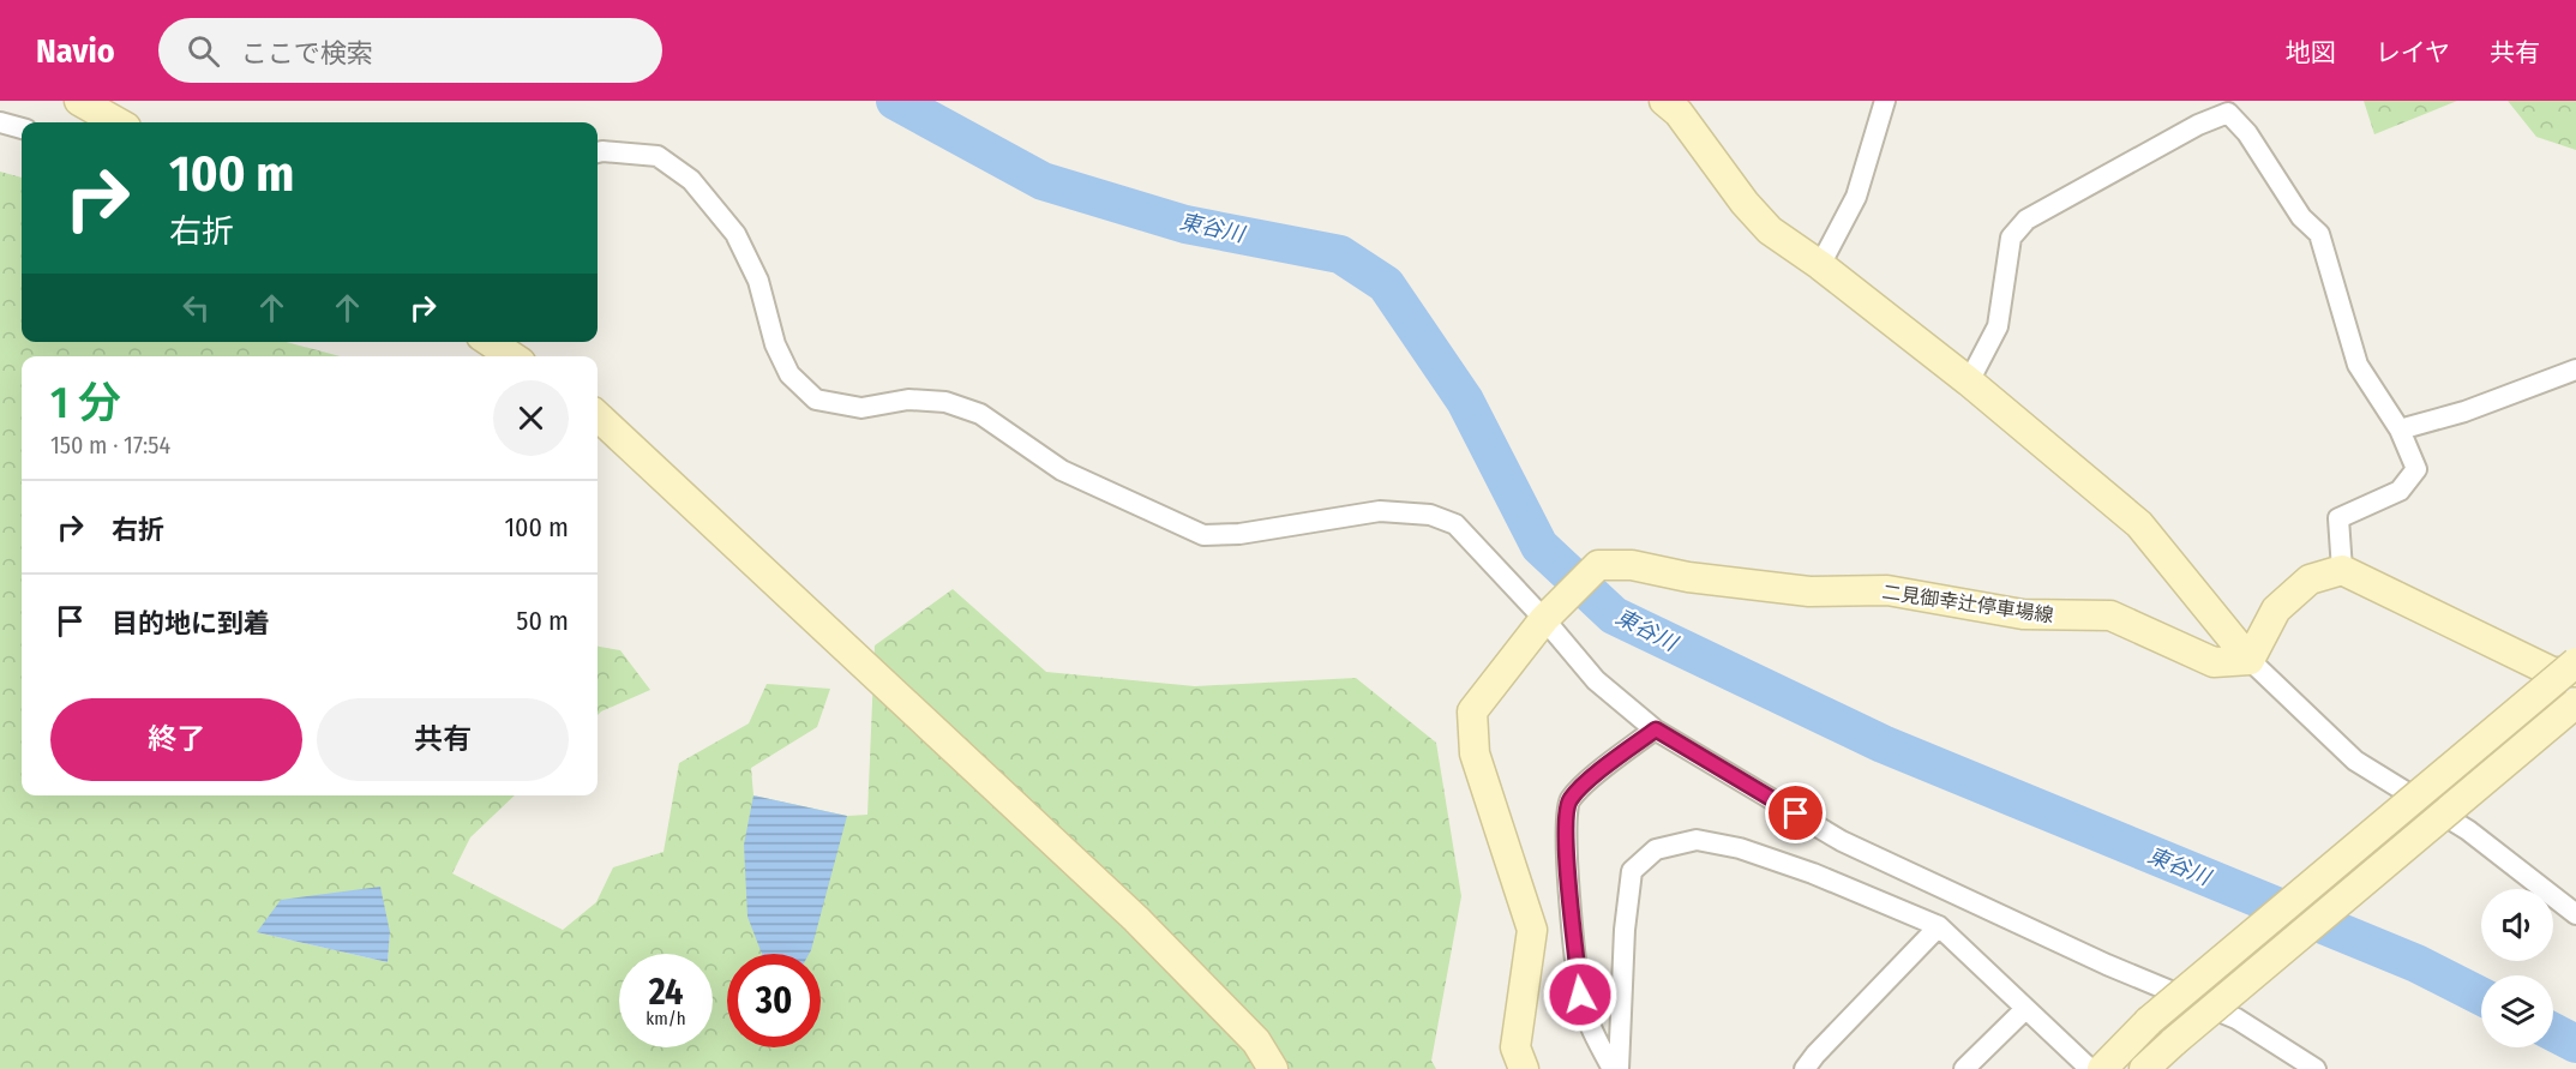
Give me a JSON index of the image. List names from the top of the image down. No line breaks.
{"streets":{"street":["二見御幸辻停車場線"]},"water":["東谷川"],"page":{"header":"Navio","search":"ここで検索","nav":["地図","レイヤ","共有"],"turn":["100 m","右折"],"heading":["1 分","150 m · 17:54"],"list":[{"name":"右折","value":"100 m"},{"name":"目的地に到着","value":"50 m"}],"buttons":["終了","共有"],"speed":"24 km/h","limit":"30"}}
